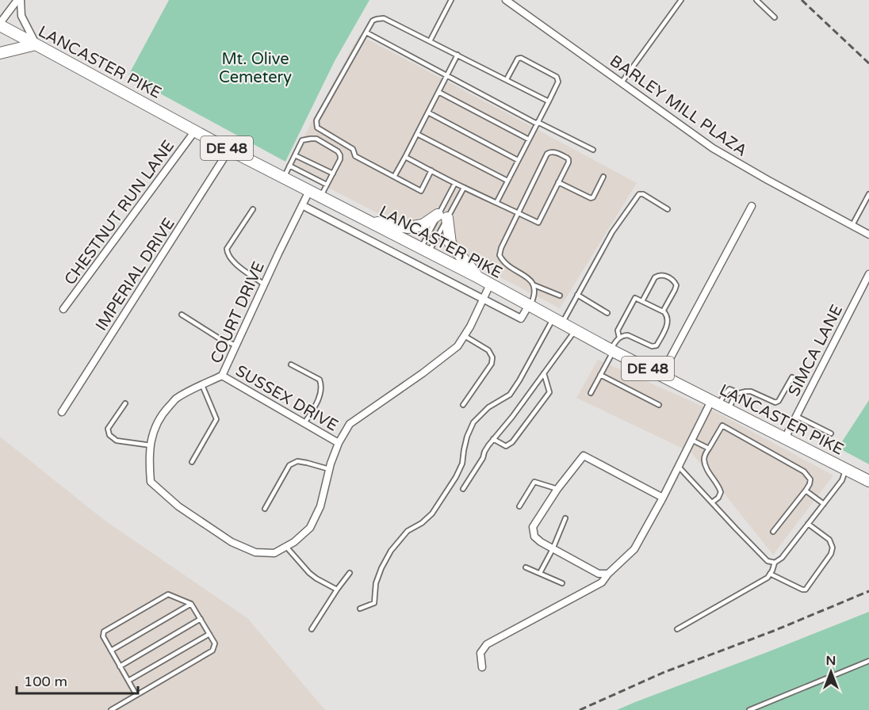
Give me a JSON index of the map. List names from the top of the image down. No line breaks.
{"streets":{"main road":["LANCASTER PIKE","DE 48"],"street":["BARLEY MILL PLAZA","CHESTNUT RUN LANE","IMPERIAL DRIVE","COURT DRIVE","SIMCA LANE","SUSSEX DRIVE"]},"crossings":[["LANCASTER PIKE","CHESTNUT RUN LANE"],["LANCASTER PIKE","IMPERIAL DRIVE"],["LANCASTER PIKE","COURT DRIVE"],["LANCASTER PIKE","SIMCA LANE"],["COURT DRIVE","SUSSEX DRIVE"]],"parks":["Mt. Olive Cemetery"],"scale_bar":"100 m","north":"top"}
